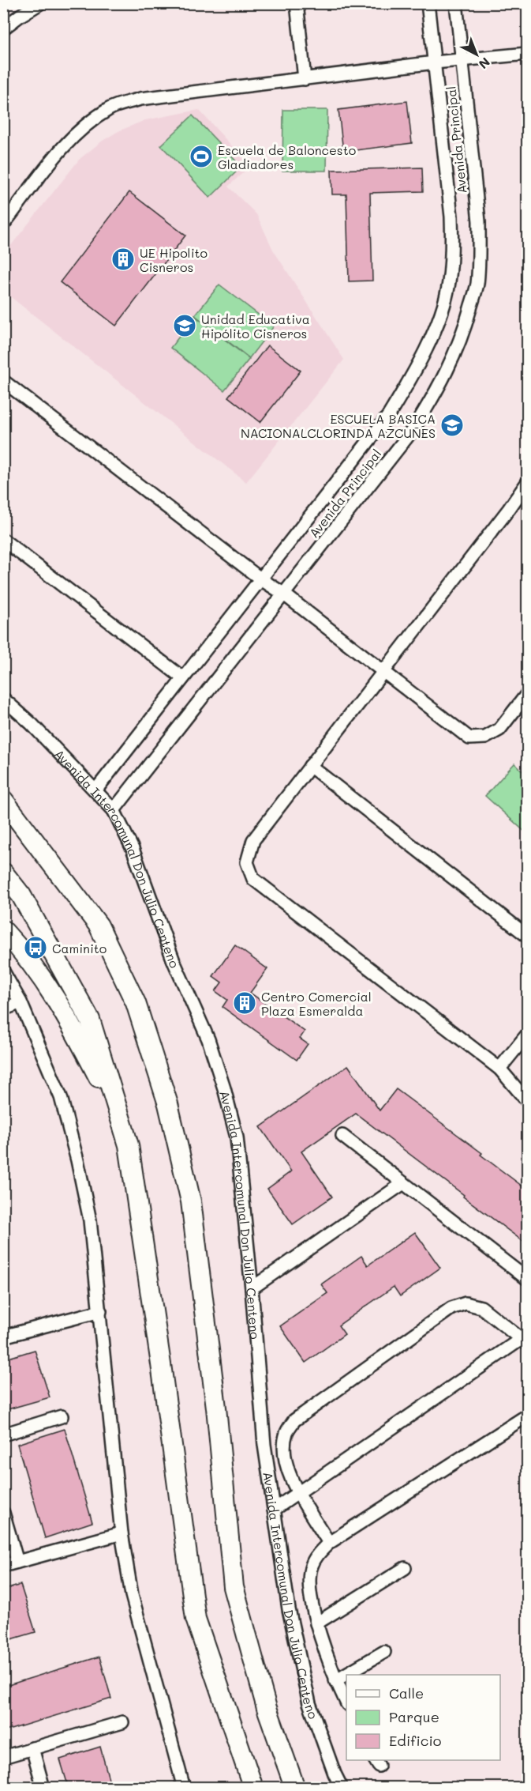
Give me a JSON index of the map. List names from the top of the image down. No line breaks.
{"streets":{"street":["Avenida Principal","Avenida Intercomunal Don Julio Centeno"]},"crossings":[["Avenida Principal","Avenida Intercomunal Don Julio Centeno"]],"places":{"sports":["Escuela de Baloncesto Gladiadores"],"building":["UE Hipolito Cisneros","Centro Comercial Plaza Esmeralda"],"school or university":["Unidad Educativa Hipólito Cisneros","ESCUELA BASICA NACIONALCLORINDA AZCUÑES"],"bus stop":["Caminito"]},"legend":["Calle","Parque","Edificio"],"north":"bottom right"}
